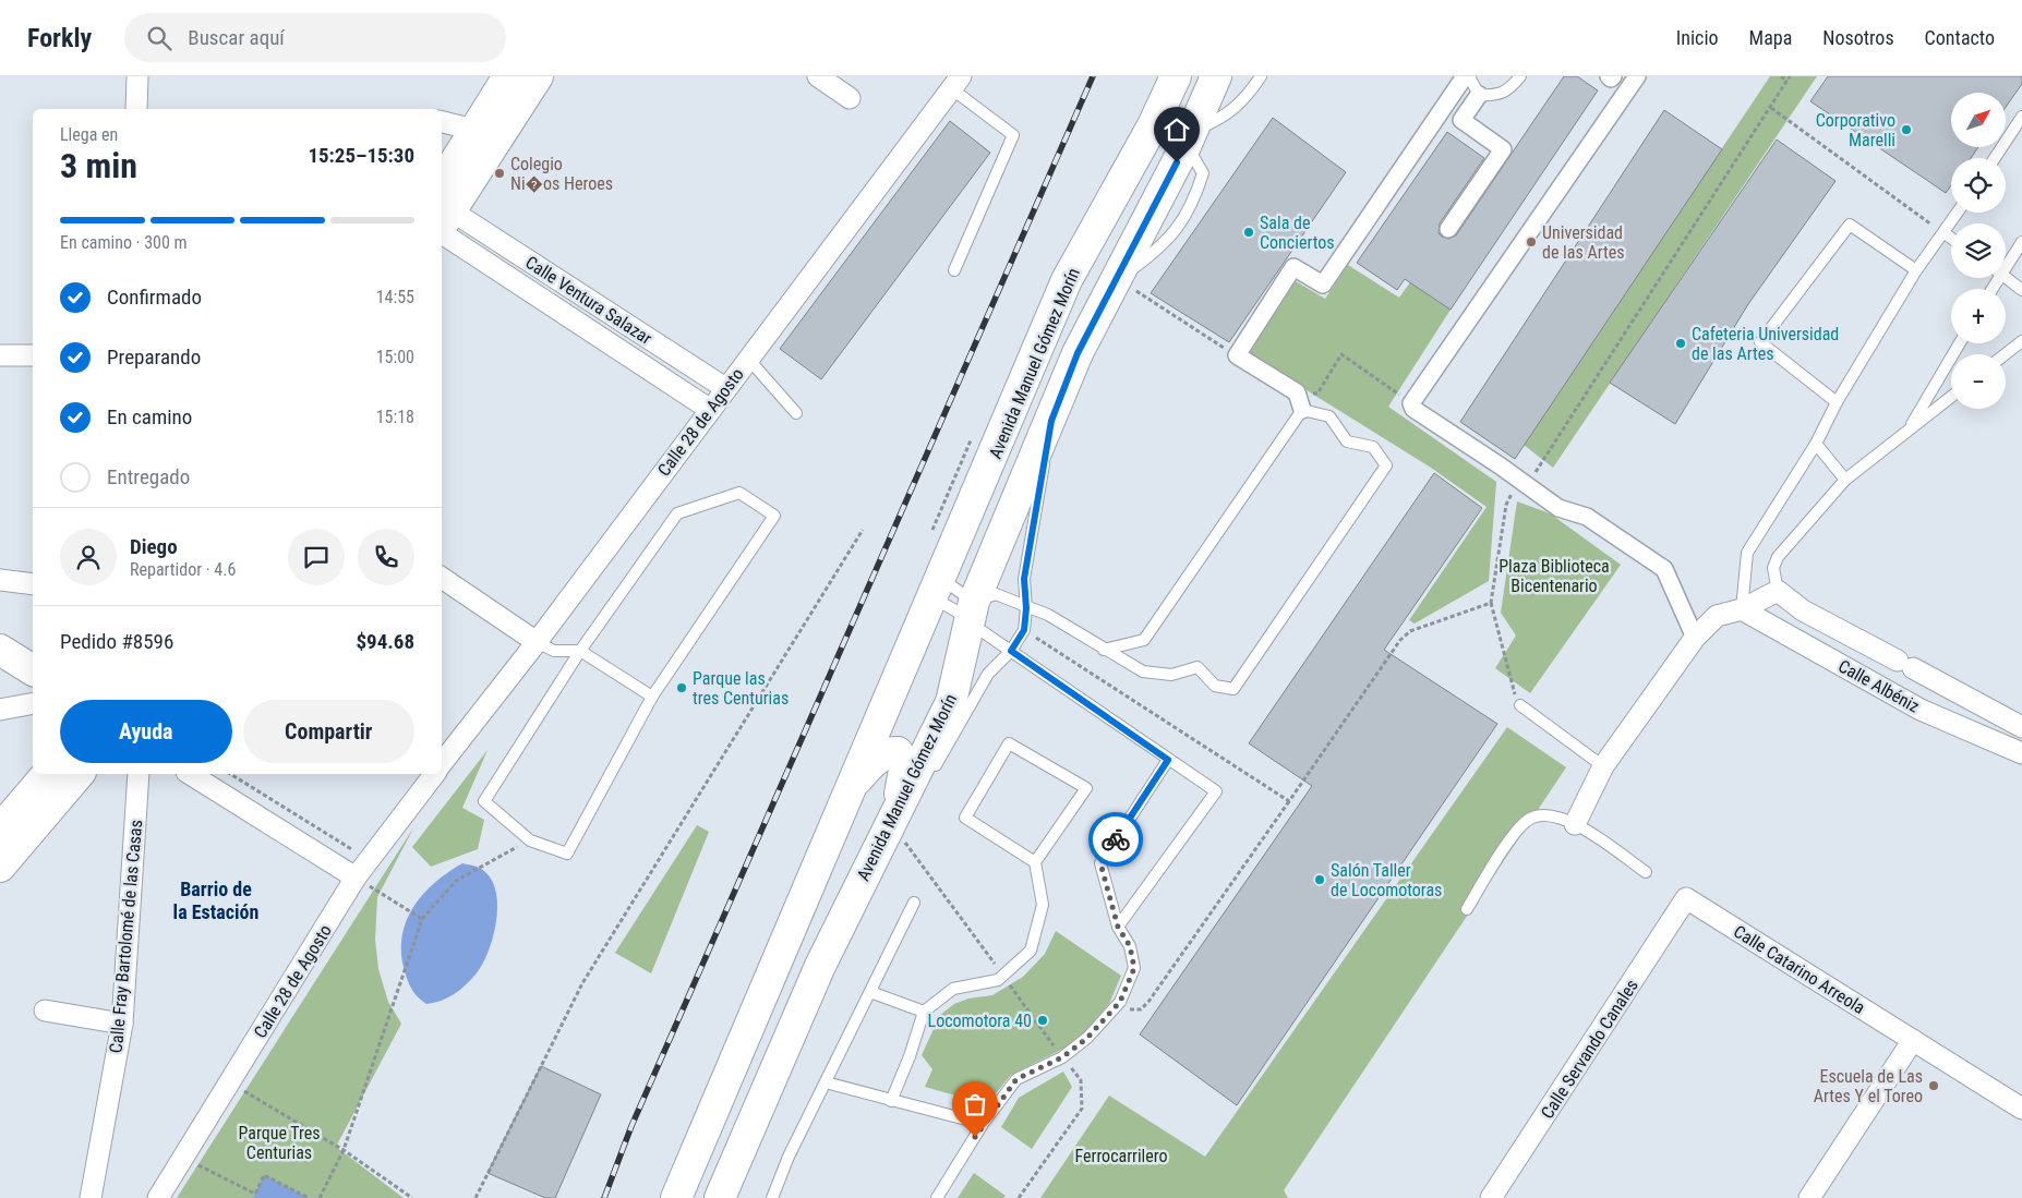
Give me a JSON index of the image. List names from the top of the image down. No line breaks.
{"streets":{"main road":["Avenida Manuel Gómez Morín"],"street":["Calle Ventura Salazar","Calle 28 de Agosto","Calle Albéniz","Calle Fray Bartolomé de las Casas","Calle Catarino Arreola","Calle Servando Canales"]},"crossings":[["Calle Ventura Salazar","Calle 28 de Agosto"],["Calle Catarino Arreola","Calle Servando Canales"]],"districts":["Barrio de la Estación"],"parks":["Plaza Biblioteca Bicentenario","Parque Tres Centurias","Ferrocarrilero"],"places":["Corporativo Marelli","Colegio Ni�os Heroes","Sala de Conciertos","Universidad de las Artes","Cafeteria Universidad de las Artes","Parque las tres Centurias","Salón Taller de Locomotoras","Locomotora 40","Escuela de Las Artes Y el Toreo"],"north":"top right","page":{"header":"Forkly","search":"Buscar aquí","nav":["Inicio","Mapa","Nosotros","Contacto"],"map_buttons":["+","−"],"heading":["3 min","Llega en","15:25–15:30"],"panel":["Diego","Repartidor · 4.6","Pedido #8596","$94.68"],"bar":"En camino · 300 m","list":[["Confirmado","14:55"],["Preparando","15:00"],["En camino","15:18"],"Entregado"],"buttons":["Ayuda","Compartir"]}}
